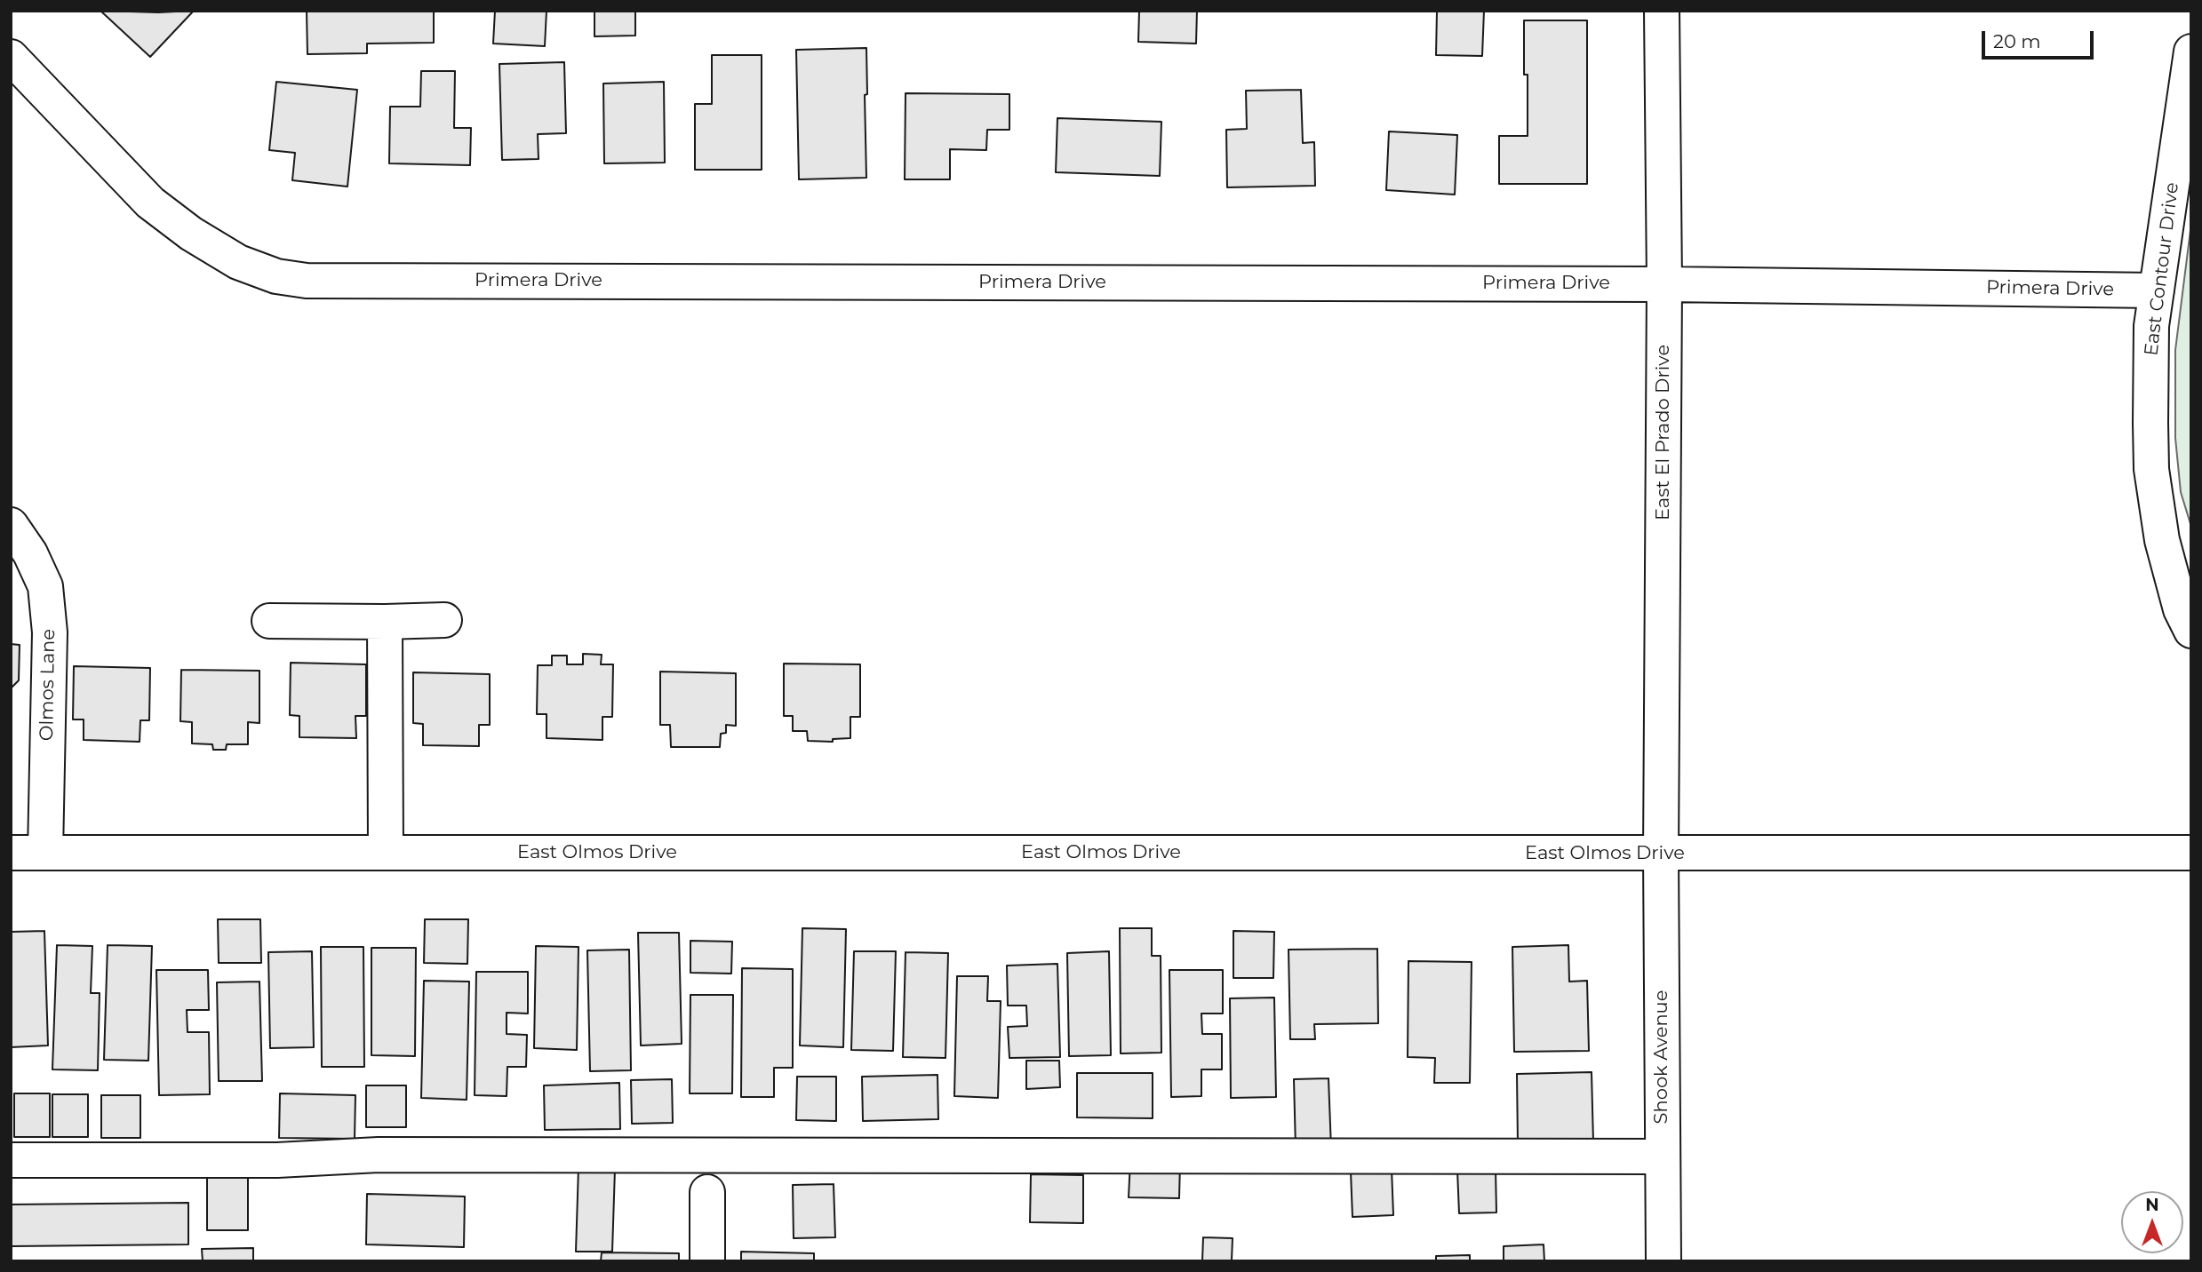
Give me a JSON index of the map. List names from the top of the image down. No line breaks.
{"streets":{"street":["East Contour Drive","Primera Drive","East El Prado Drive","Olmos Lane","East Olmos Drive","Shook Avenue"]},"crossings":[["East Contour Drive","Primera Drive"],["Primera Drive","East El Prado Drive"],["East El Prado Drive","East Olmos Drive"],["East El Prado Drive","Shook Avenue"],["Olmos Lane","East Olmos Drive"],["East Olmos Drive","Shook Avenue"]],"scale_bar":"20 m","north":"top"}
